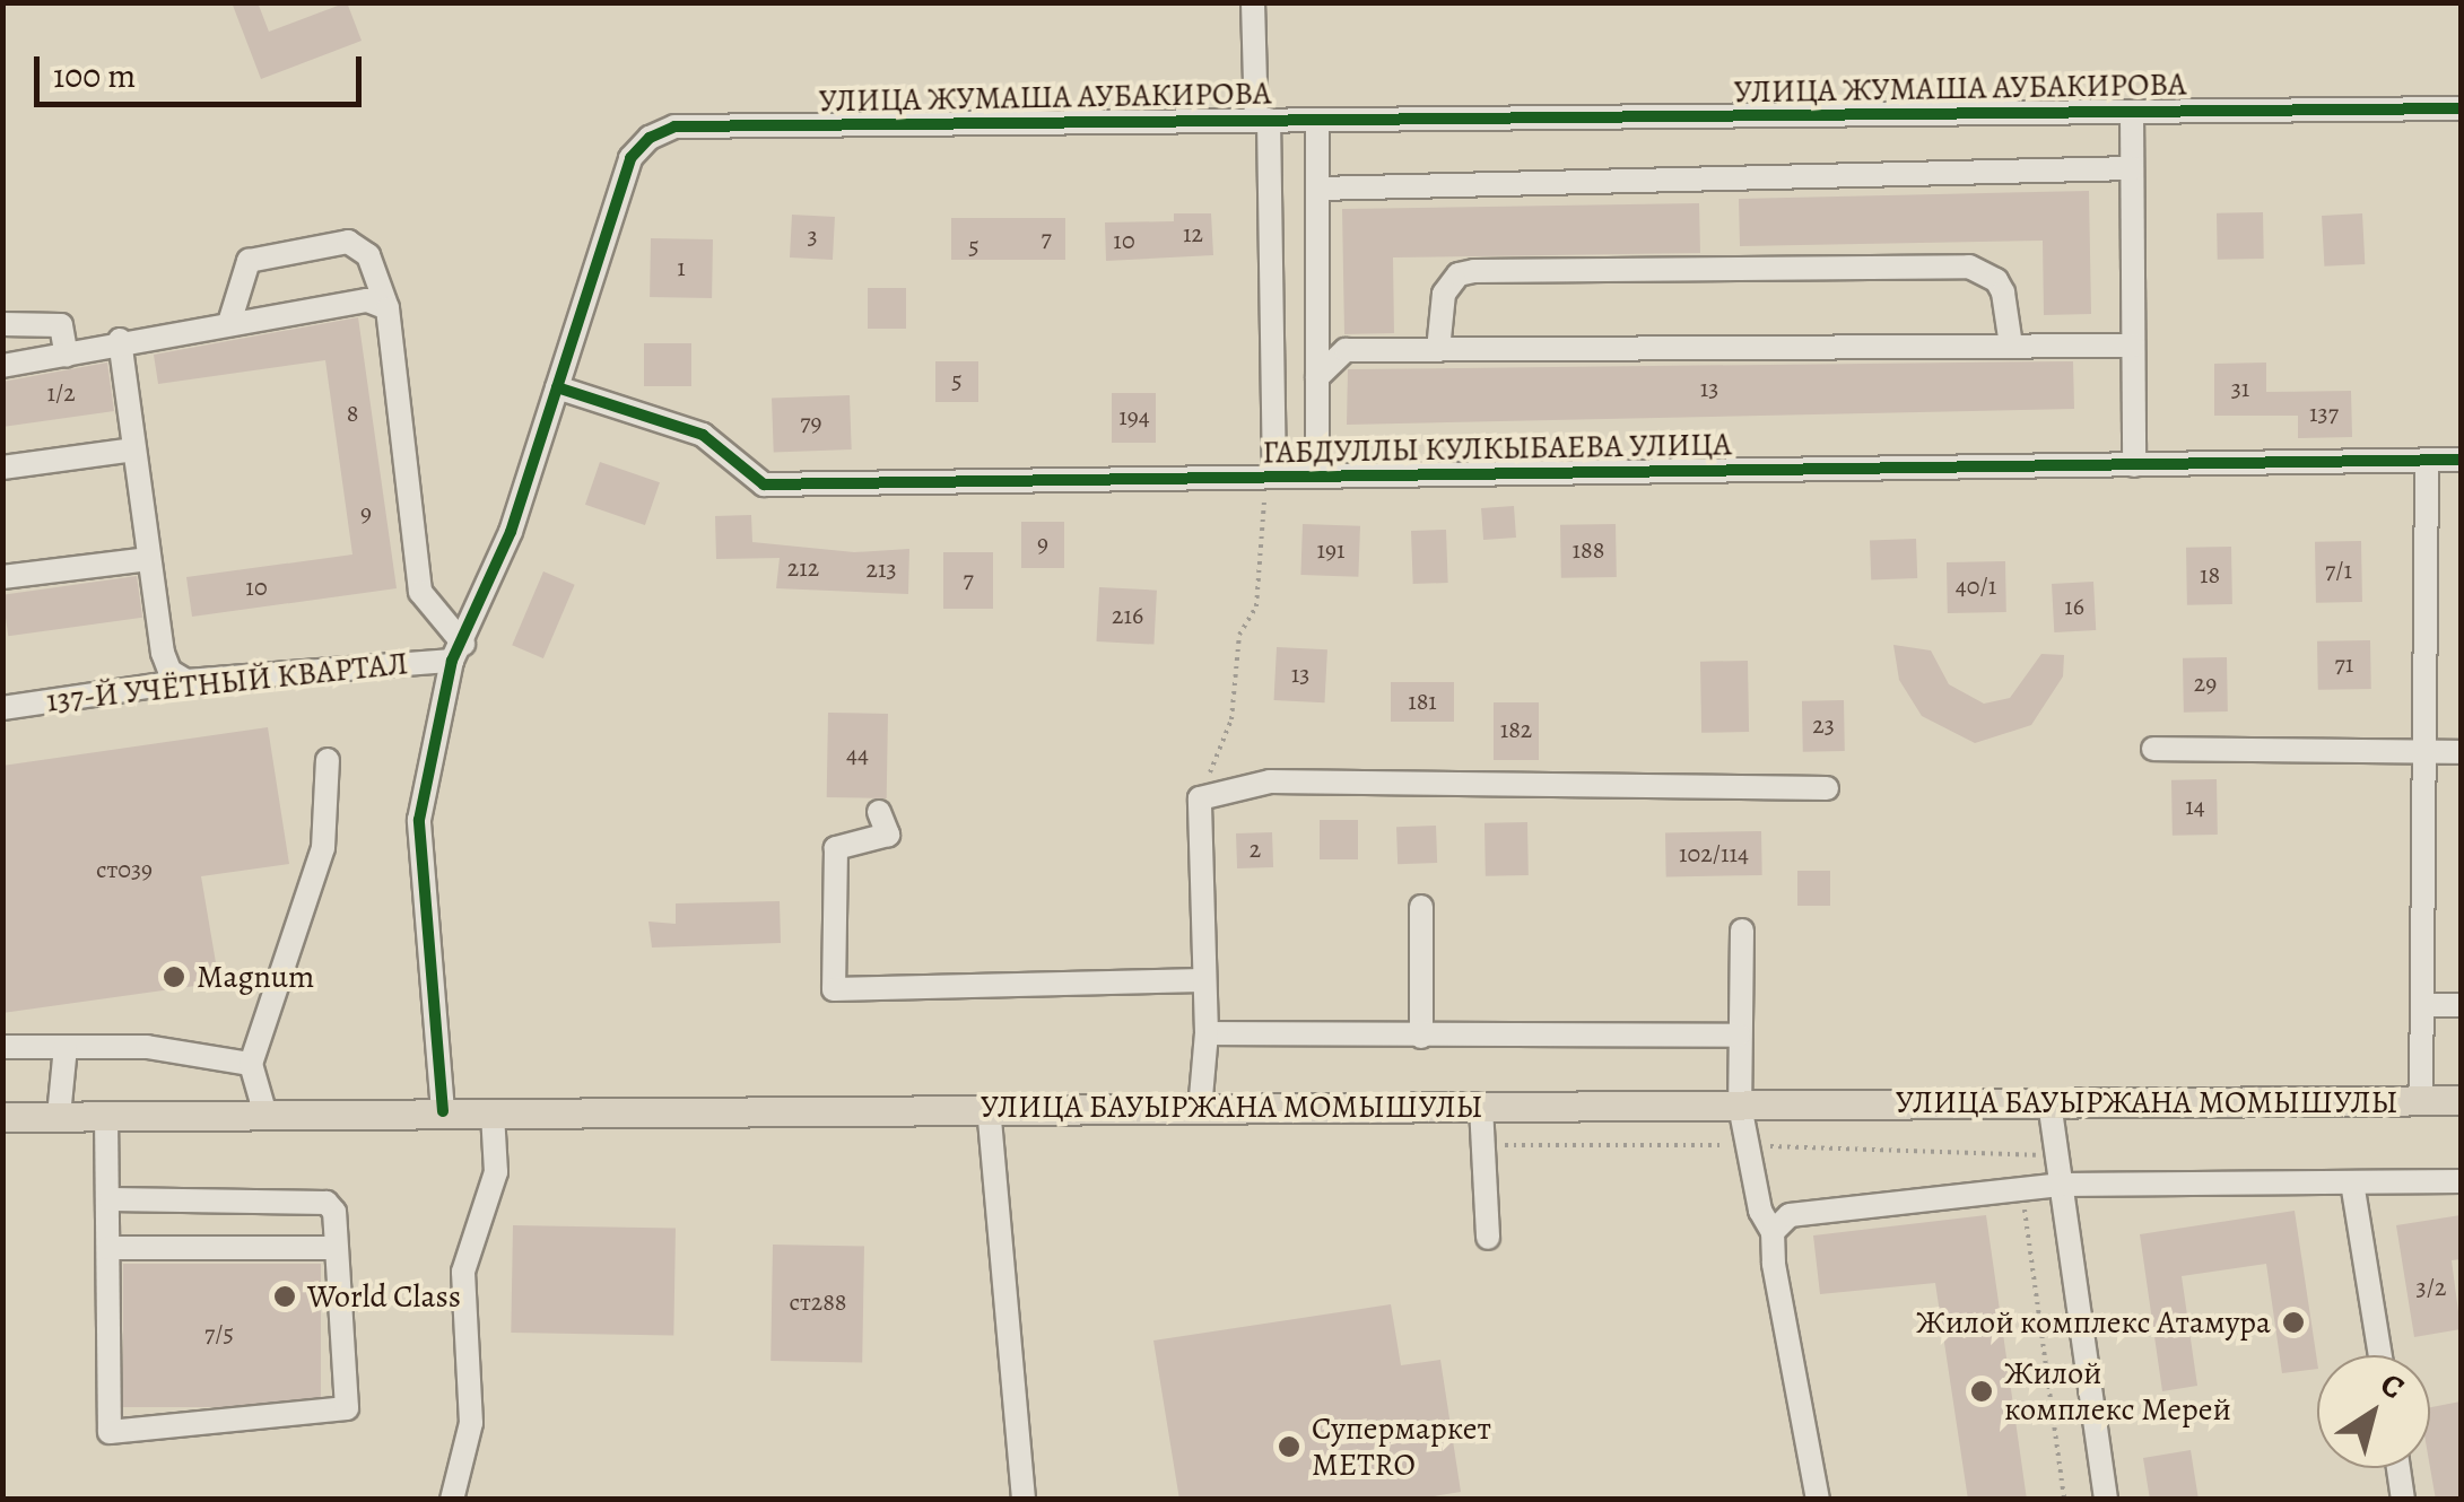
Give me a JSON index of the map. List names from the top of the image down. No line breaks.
{"streets":{"main road":["УЛИЦА БАУЫРЖАНА МОМЫШУЛЫ"],"street":["УЛИЦА ЖУМАША АУБАКИРОВА","ГАБДУЛЛЫ КУЛКЫБАЕВА УЛИЦА","137-Й УЧЁТНЫЙ КВАРТАЛ"]},"crossings":[["УЛИЦА ЖУМАША АУБАКИРОВА","ГАБДУЛЛЫ КУЛКЫБАЕВА УЛИЦА"],["УЛИЦА ЖУМАША АУБАКИРОВА","137-Й УЧЁТНЫЙ КВАРТАЛ"],["УЛИЦА ЖУМАША АУБАКИРОВА","УЛИЦА БАУЫРЖАНА МОМЫШУЛЫ"]],"places":["Magnum","World Class","Жилой комплекс Атамура","Жилой комплекс Мерей","Супермаркет METRO"],"house_numbers":["12","3","7","10","5","1","5","13","31","1/2","8","137","194","79","9","9","191","188","212","213","7/1","18","7","40/1","10","16","216","71","13","29","181","23","182","44","14","2","102/114","ст039","3/2","ст288","7/5"],"scale_bar":"100 m","north":"top right"}
